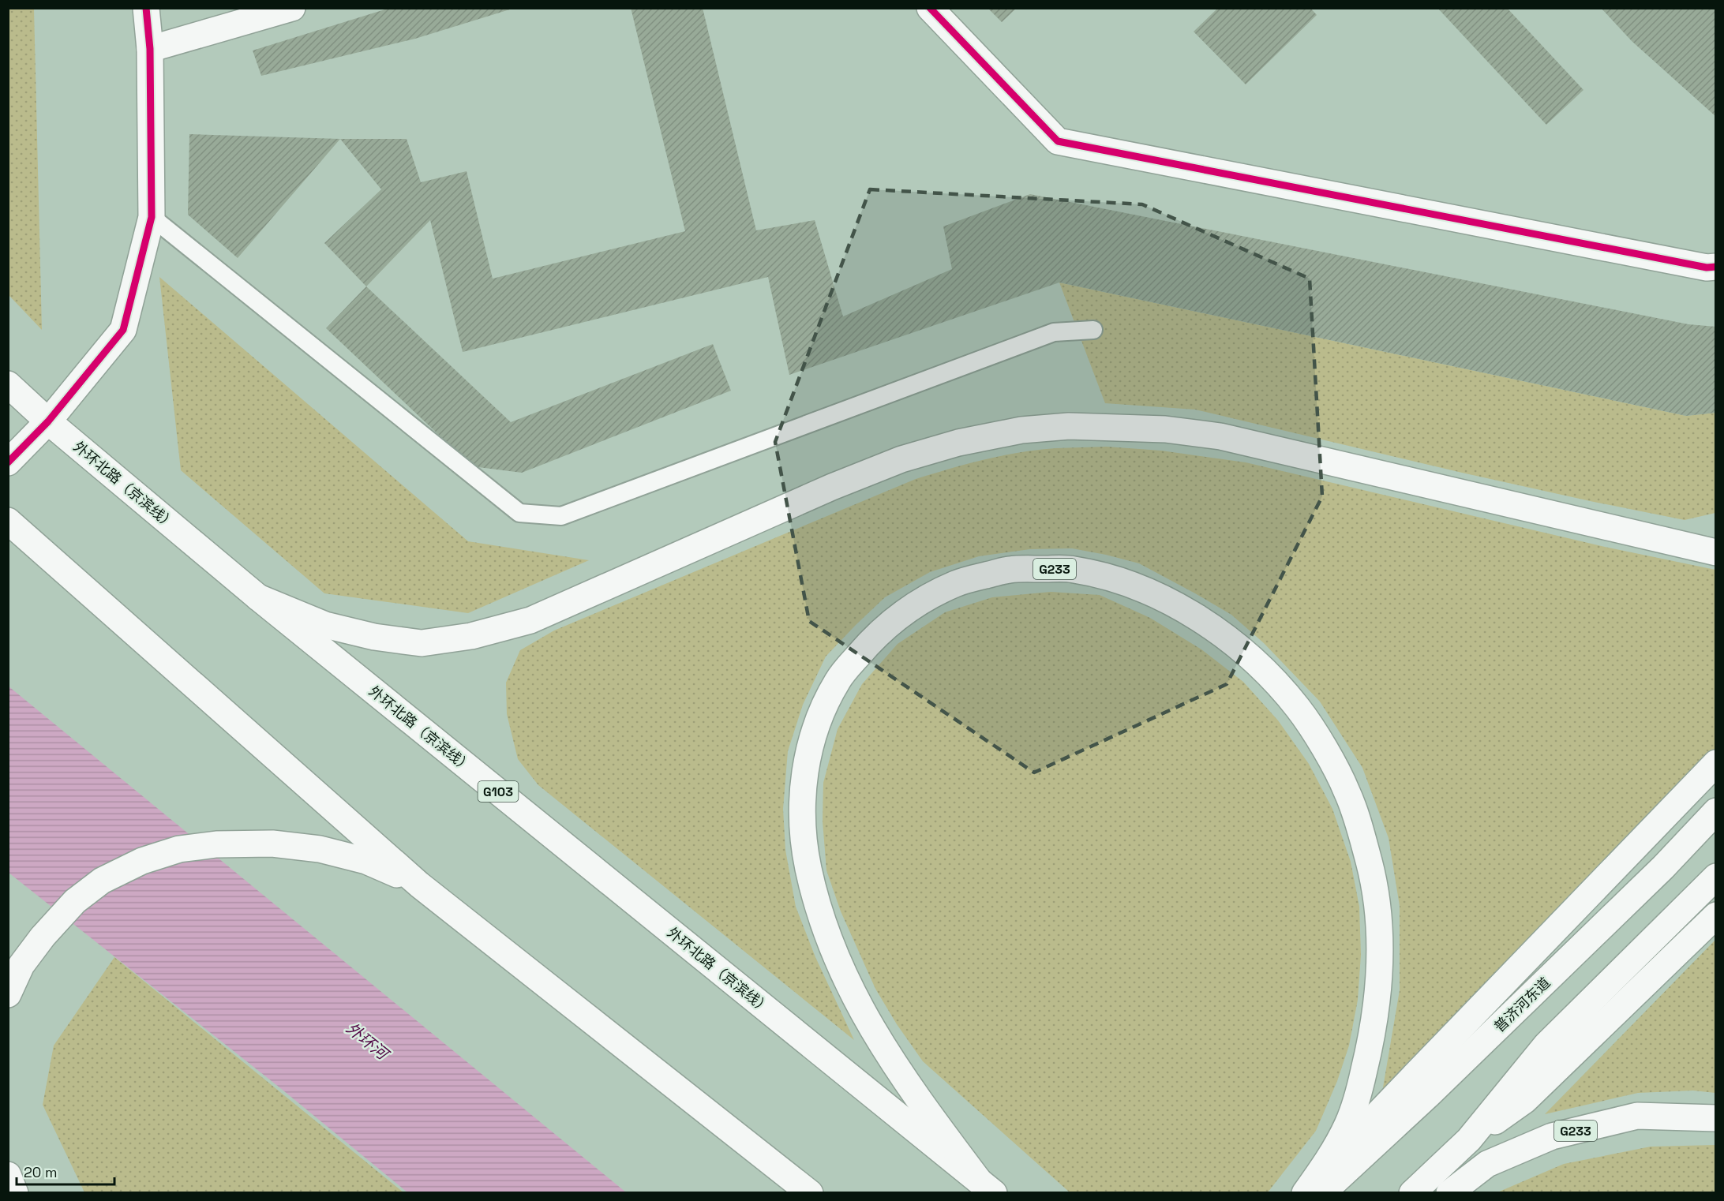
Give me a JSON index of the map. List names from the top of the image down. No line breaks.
{"streets":{"main road":["外环北路（京滨线）","G233","G103","普济河东道"]},"crossings":[["外环北路（京滨线）","G233"]],"water":["外环河"],"scale_bar":"20 m"}
